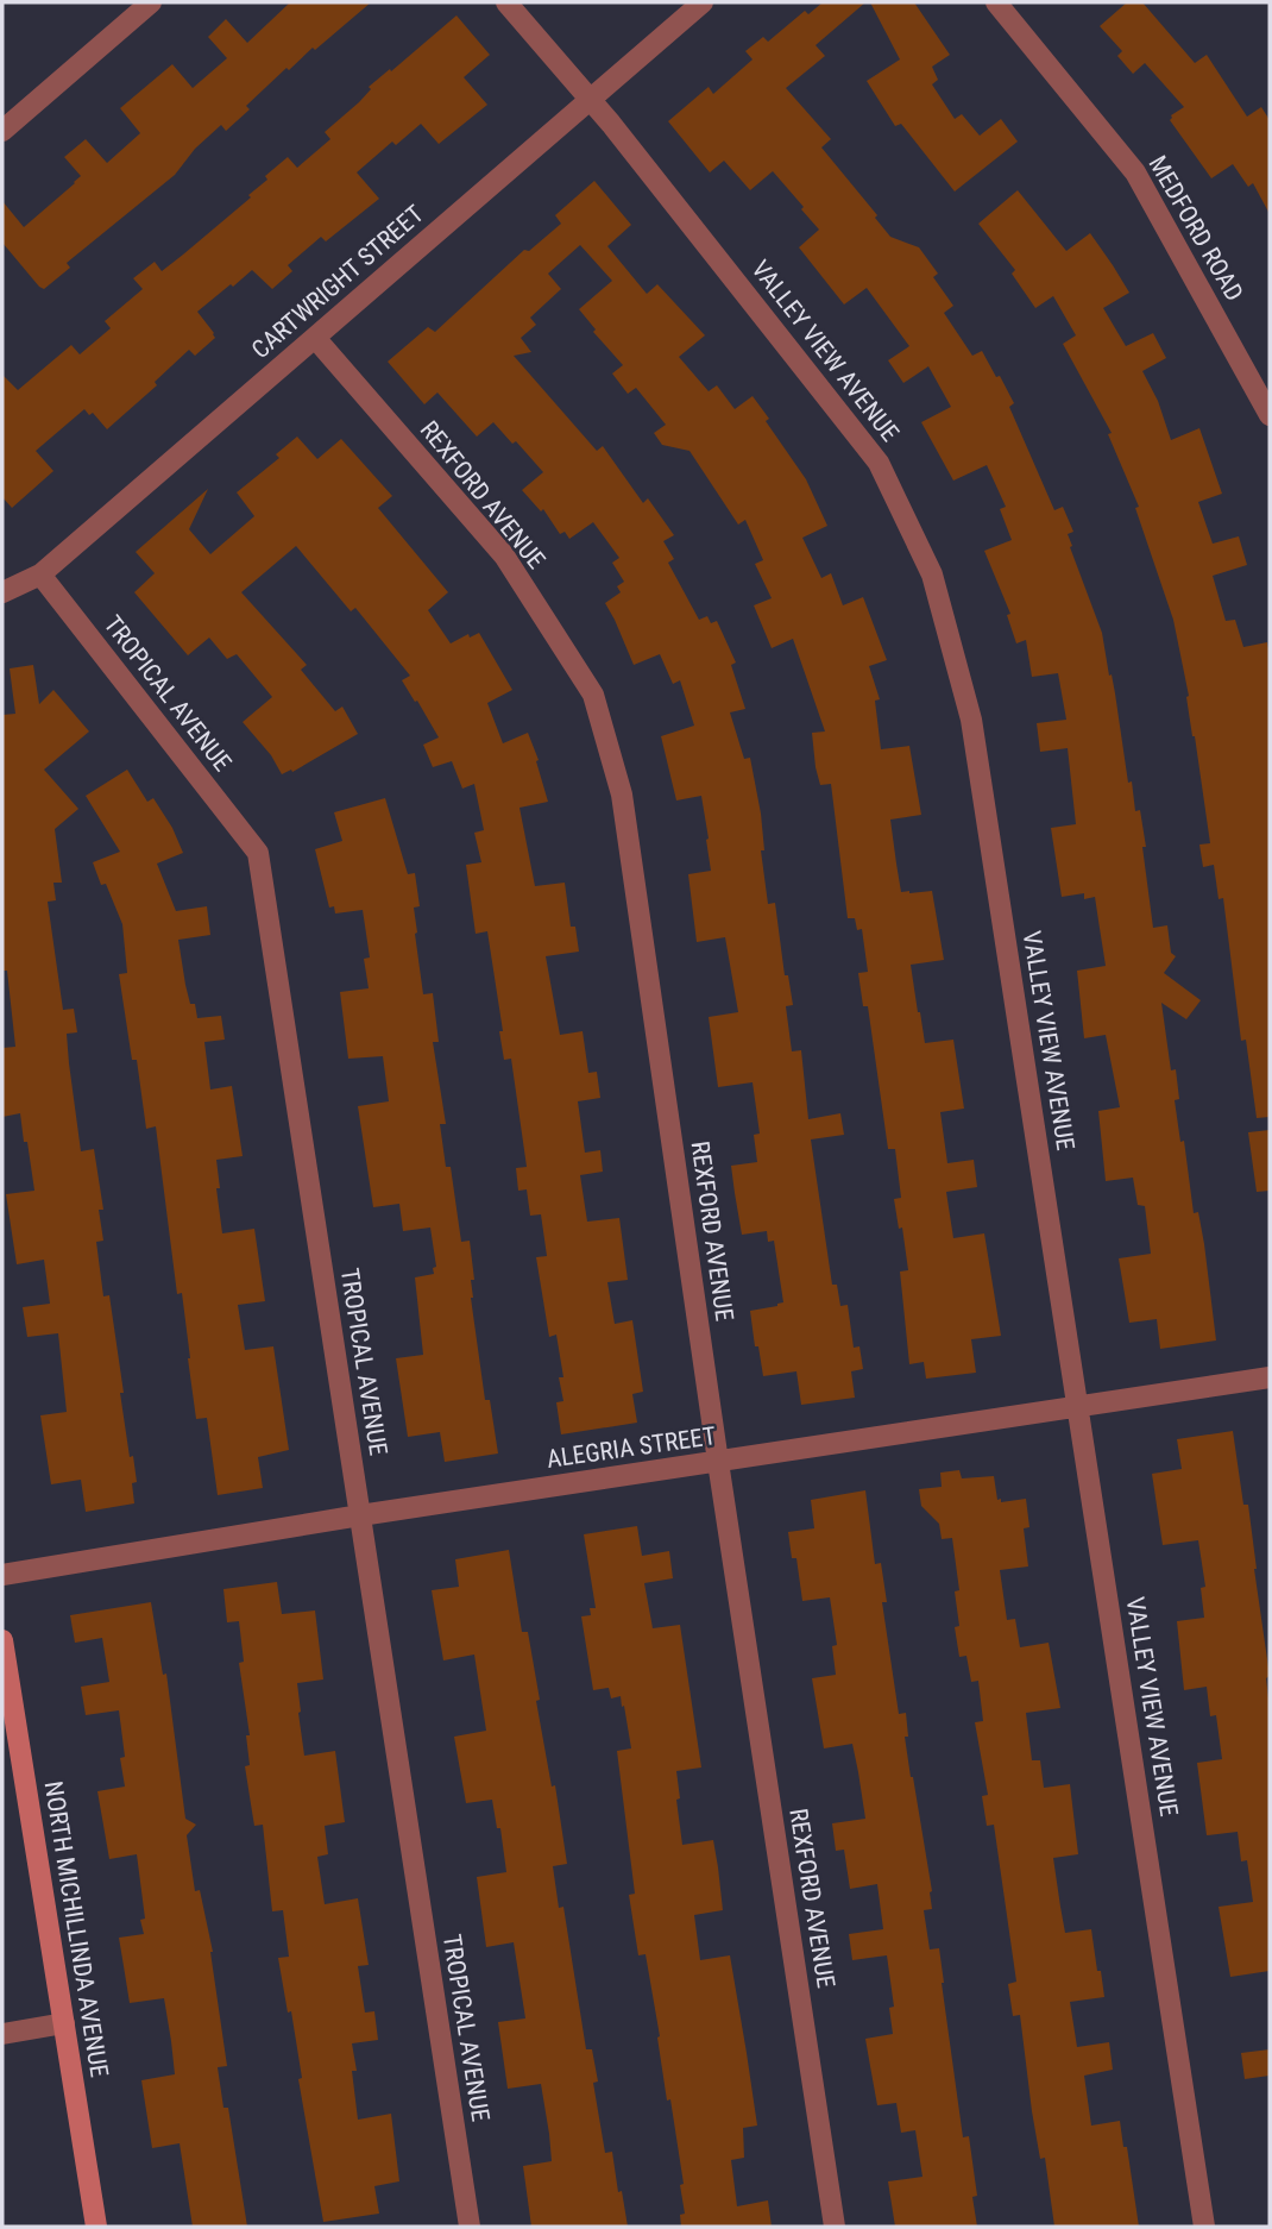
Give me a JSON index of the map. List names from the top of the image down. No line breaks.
{"streets":{"street":["MEDFORD ROAD","CARTWRIGHT STREET","VALLEY VIEW AVENUE","REXFORD AVENUE","TROPICAL AVENUE","ALEGRIA STREET","NORTH MICHILLINDA AVENUE"]},"crossings":[["CARTWRIGHT STREET","VALLEY VIEW AVENUE"],["CARTWRIGHT STREET","REXFORD AVENUE"],["CARTWRIGHT STREET","TROPICAL AVENUE"],["VALLEY VIEW AVENUE","ALEGRIA STREET"],["REXFORD AVENUE","ALEGRIA STREET"],["TROPICAL AVENUE","ALEGRIA STREET"]]}
